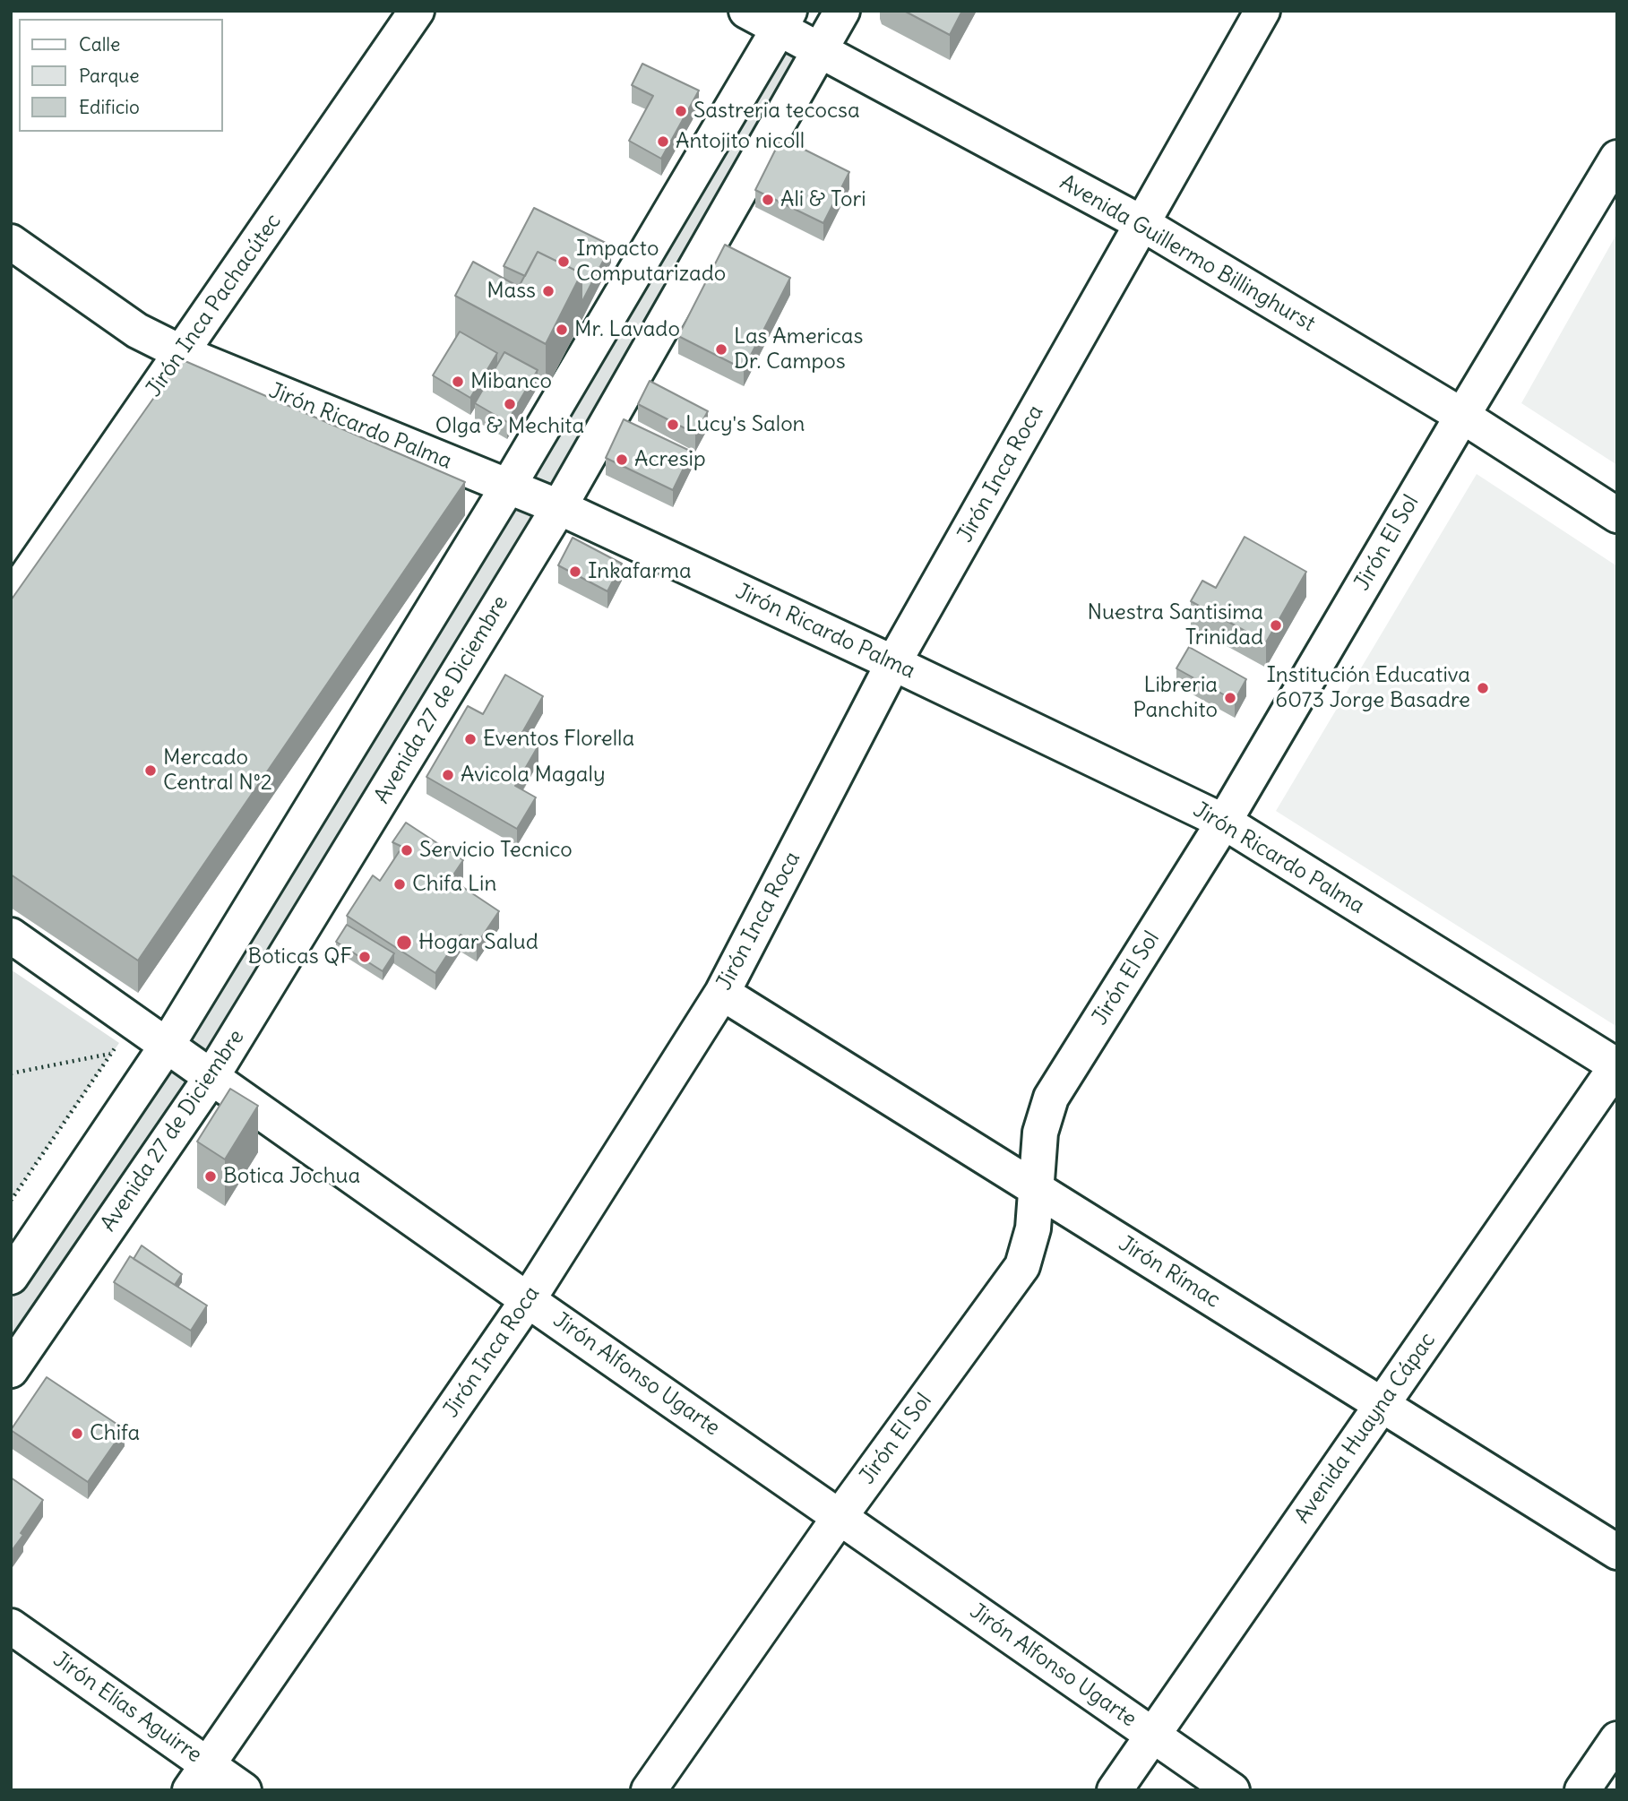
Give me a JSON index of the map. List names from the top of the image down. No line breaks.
{"streets":{"street":["Avenida Guillermo Billinghurst","Jirón Inca Pachacútec","Jirón Ricardo Palma","Jirón Inca Roca","Jirón El Sol","Avenida 27 de Diciembre","Jirón Rímac","Jirón Alfonso Ugarte","Avenida Huayna Cápac","Jirón Elías Aguirre"]},"crossings":[["Avenida Guillermo Billinghurst","Jirón Inca Roca"],["Avenida Guillermo Billinghurst","Jirón El Sol"],["Avenida Guillermo Billinghurst","Avenida 27 de Diciembre"],["Jirón Inca Pachacútec","Jirón Ricardo Palma"],["Jirón Ricardo Palma","Jirón Inca Roca"],["Jirón Ricardo Palma","Jirón El Sol"],["Jirón Ricardo Palma","Avenida 27 de Diciembre"],["Jirón Ricardo Palma","Avenida Huayna Cápac"],["Jirón Inca Roca","Jirón Rímac"],["Jirón Inca Roca","Jirón Alfonso Ugarte"],["Jirón Inca Roca","Jirón Elías Aguirre"],["Jirón El Sol","Jirón Rímac"],["Jirón El Sol","Jirón Alfonso Ugarte"],["Avenida 27 de Diciembre","Jirón Alfonso Ugarte"],["Jirón Rímac","Avenida Huayna Cápac"],["Jirón Alfonso Ugarte","Avenida Huayna Cápac"]],"places":["Sastreria tecocsa","Antojito nicoll","Ali & Tori","Impacto Computarizado","Mass","Mr. Lavado","Las Americas Dr. Campos","Mibanco","Olga & Mechita","Lucy's Salon","Acresip","Inkafarma","Nuestra Santisima Trinidad","Institución Educativa 6073 Jorge Basadre","Libreria Panchito","Eventos Florella","Mercado Central N°2","Avicola Magaly","Servicio Tecnico","Chifa Lin","Hogar Salud","Boticas QF","Botica Jochua","Chifa"],"legend":["Calle","Parque","Edificio"]}
